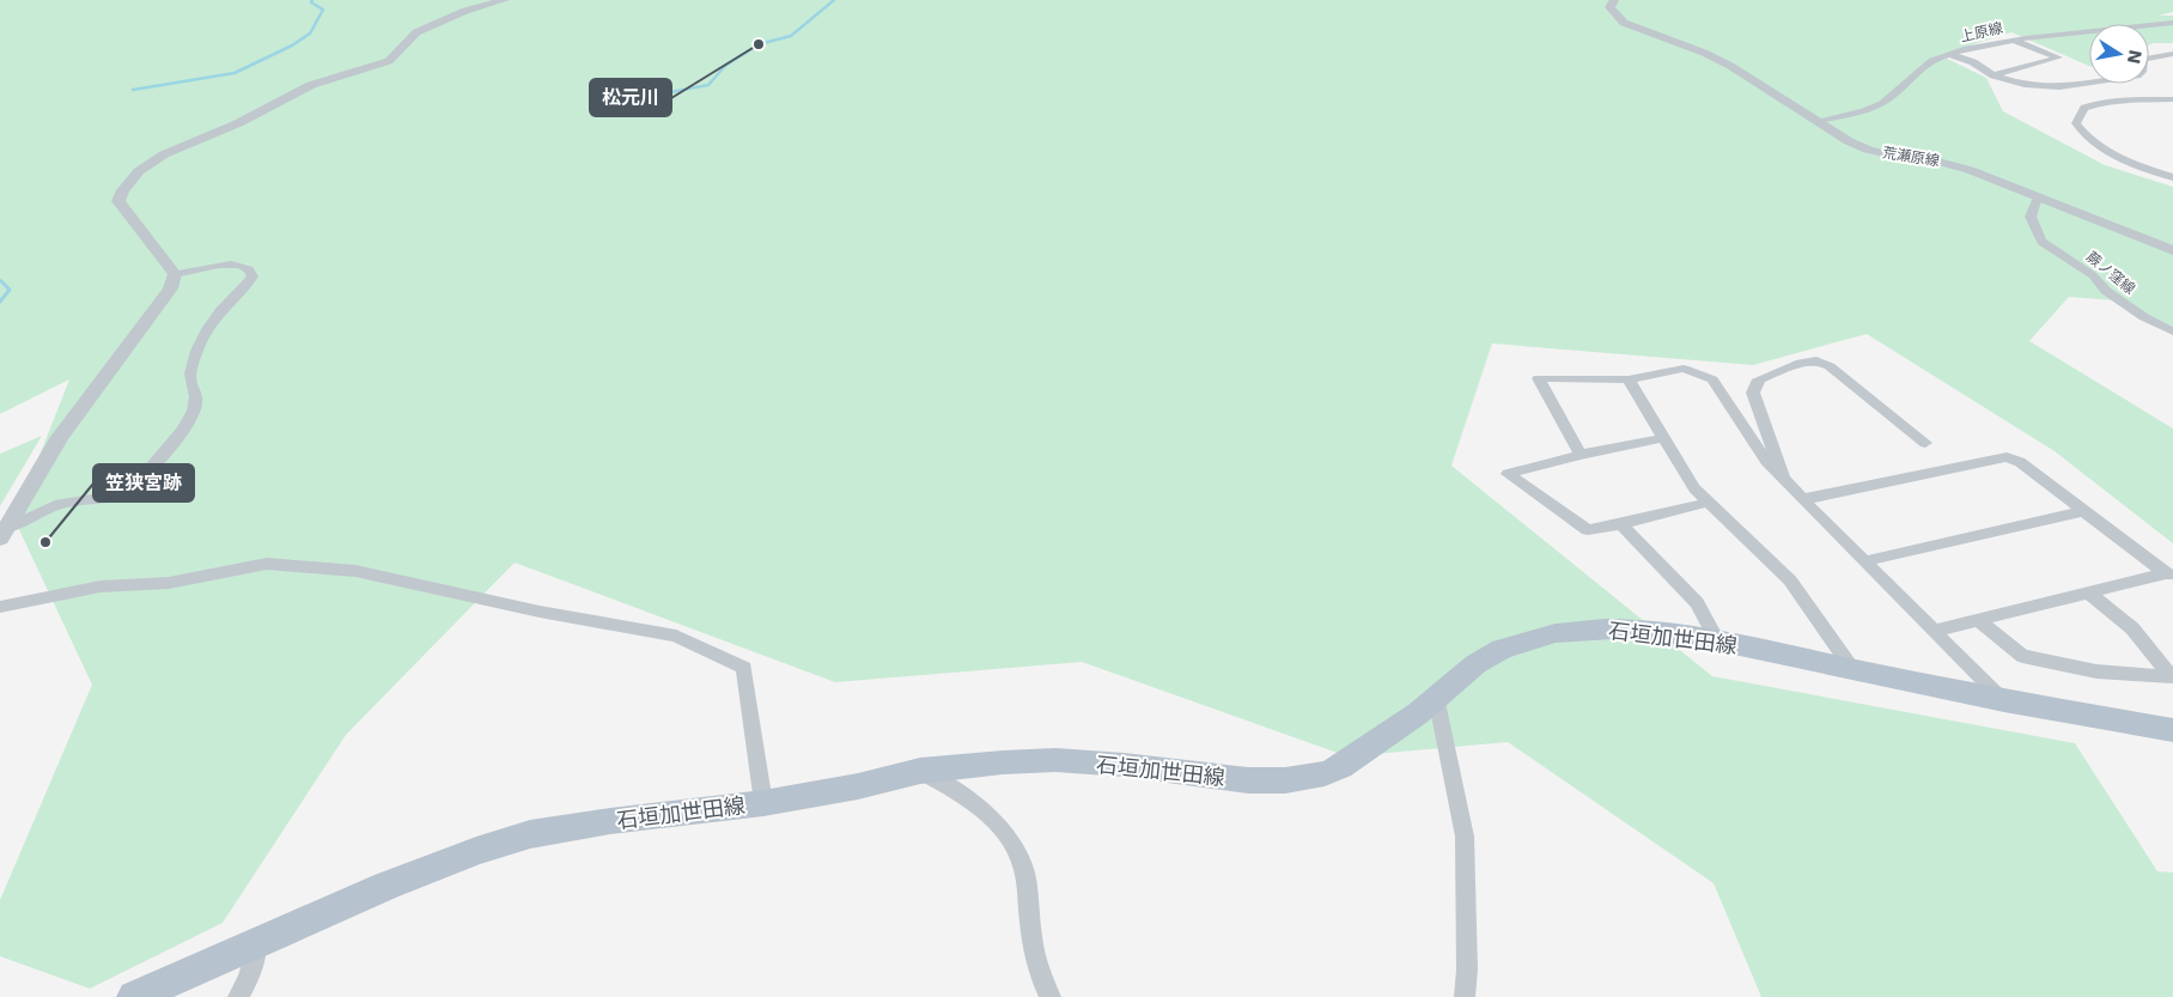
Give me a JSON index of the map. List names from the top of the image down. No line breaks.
{"streets":{"main road":["石垣加世田線"],"street":["上原線","荒瀬原線","蕨ノ窪線"]},"crossings":[["上原線","荒瀬原線"],["荒瀬原線","蕨ノ窪線"]],"places":["松元川","笠狭宮跡"],"north":"right"}
